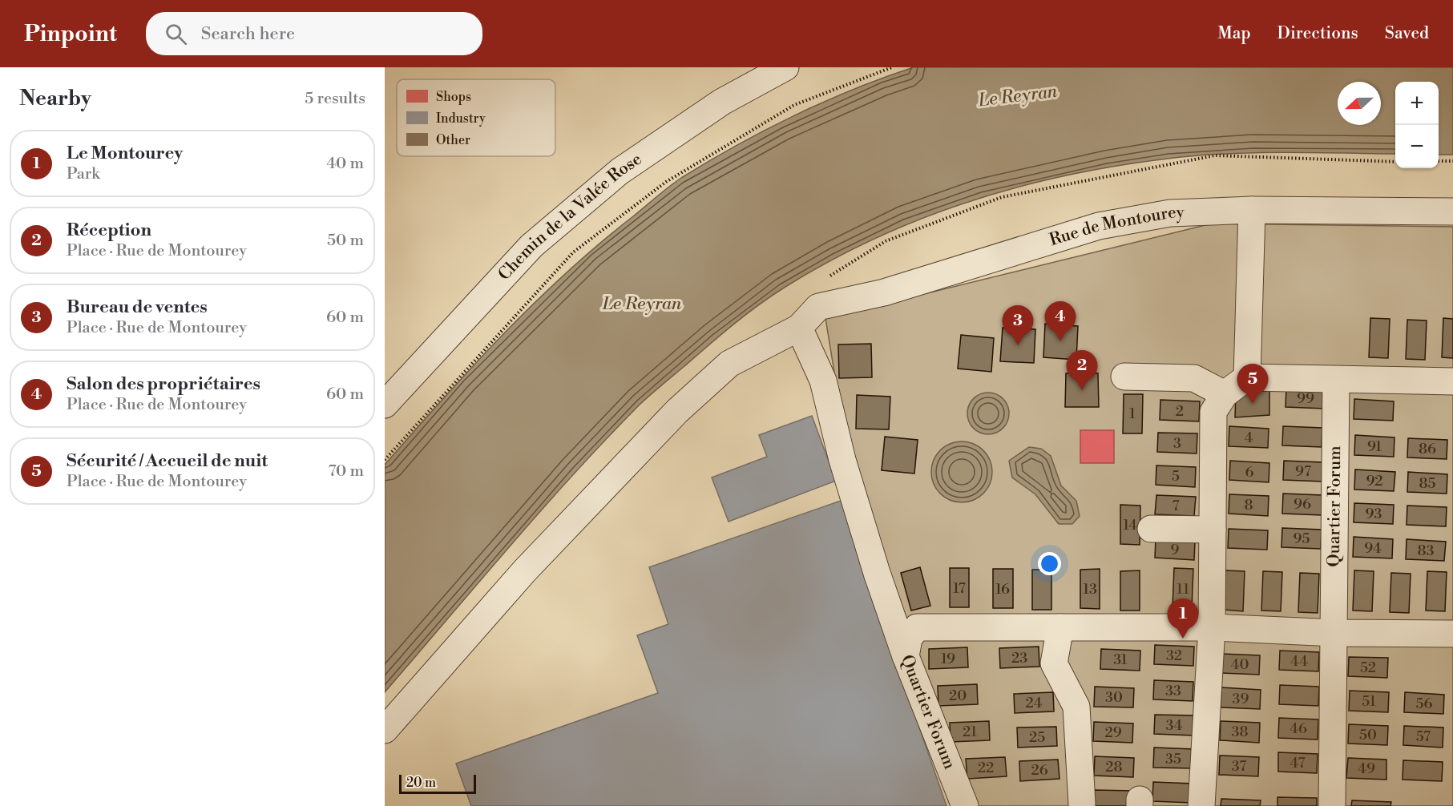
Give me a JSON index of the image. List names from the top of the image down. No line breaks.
{"streets":{"street":["Chemin de la Valée Rose","Rue de Montourey","Quartier Forum"]},"water":["Le Reyran"],"house_numbers":["99","2","1","4","3","91","86","97","6","5","92","85","96","8","7","93","14","95","94","9","83","17","16","13","11","32","23","19","31","44","40","52","33","20","30","39","51","24","56","34","46","21","38","29","50","57","25","35","47","37","28","22","49","26"],"legend":["Shops","Industry","Other"],"scale_bar":"20 m","north":"left","page":{"header":"Pinpoint","search":"Search here","nav":["Map","Directions","Saved"],"heading":["Nearby","5 results"],"map_buttons":["+","−"],"list":[{"mark":"1","name":"Le Montourey","note":"Park","value":"40 m"},{"mark":"2","name":"Réception","note":"Place · Rue de Montourey","value":"50 m"},{"mark":"3","name":"Bureau de ventes","note":"Place · Rue de Montourey","value":"60 m"},{"mark":"4","name":"Salon des propriétaires","note":"Place · Rue de Montourey","value":"60 m"},{"mark":"5","name":"Sécurité / Accueil de nuit","note":"Place · Rue de Montourey","value":"70 m"}],"pins":["4","3","2","5","1"],"scale":"20 m"}}
